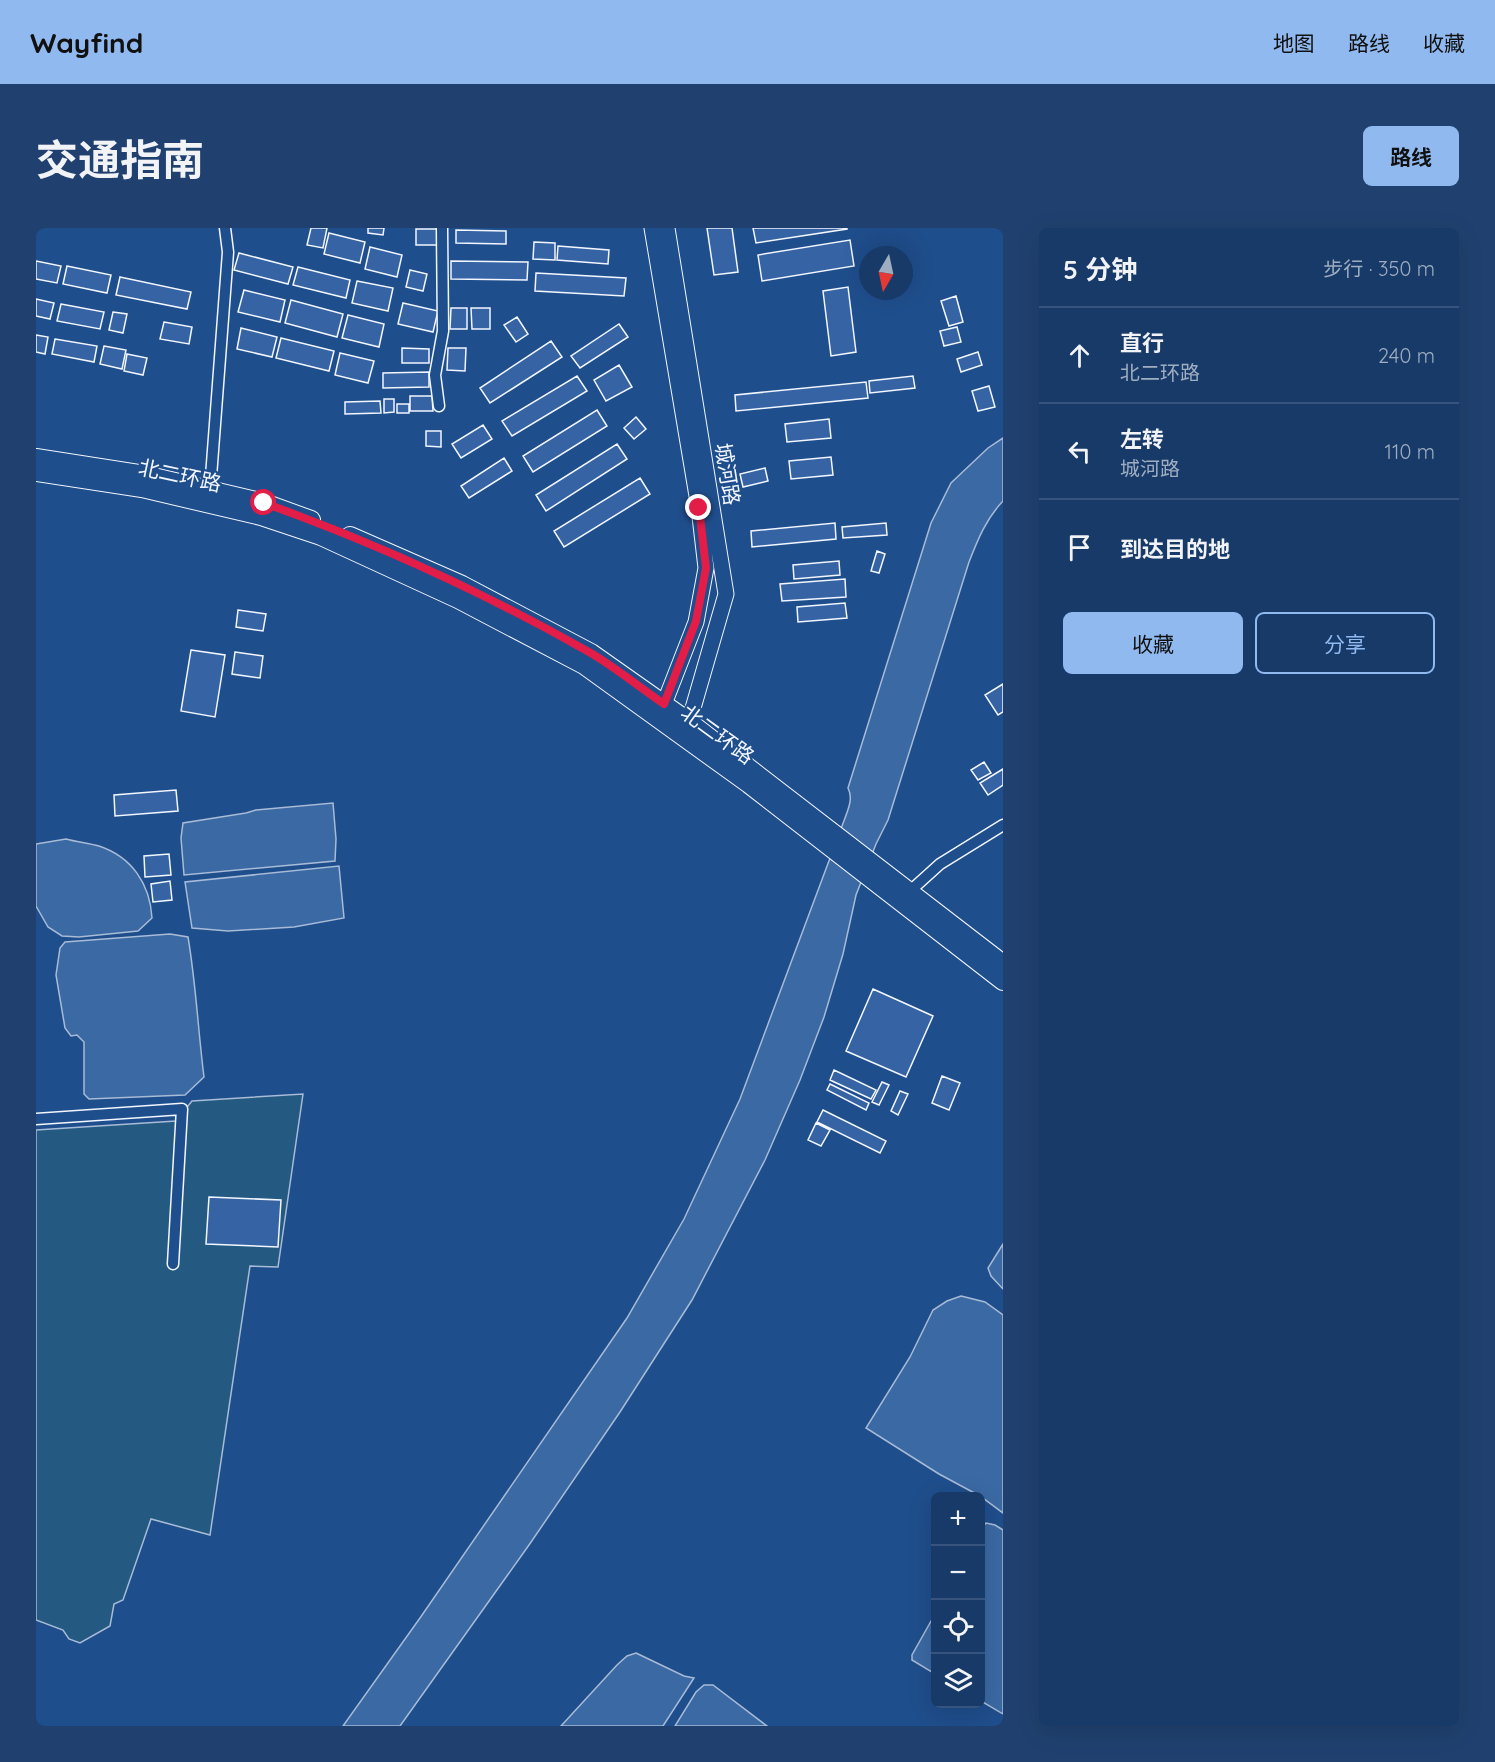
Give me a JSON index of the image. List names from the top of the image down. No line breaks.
{"streets":{"main road":["城河路","北二环路"]},"crossings":[["城河路","北二环路"]],"north":"bottom","page":{"header":"Wayfind","nav":["地图","路线","收藏"],"title":"交通指南","buttons":["路线",["收藏","分享"]],"heading":["5 分钟","步行 · 350 m"],"list":[["直行","北二环路","240 m"],["左转","城河路","110 m"],"到达目的地"],"map_buttons":["+","−"]}}
